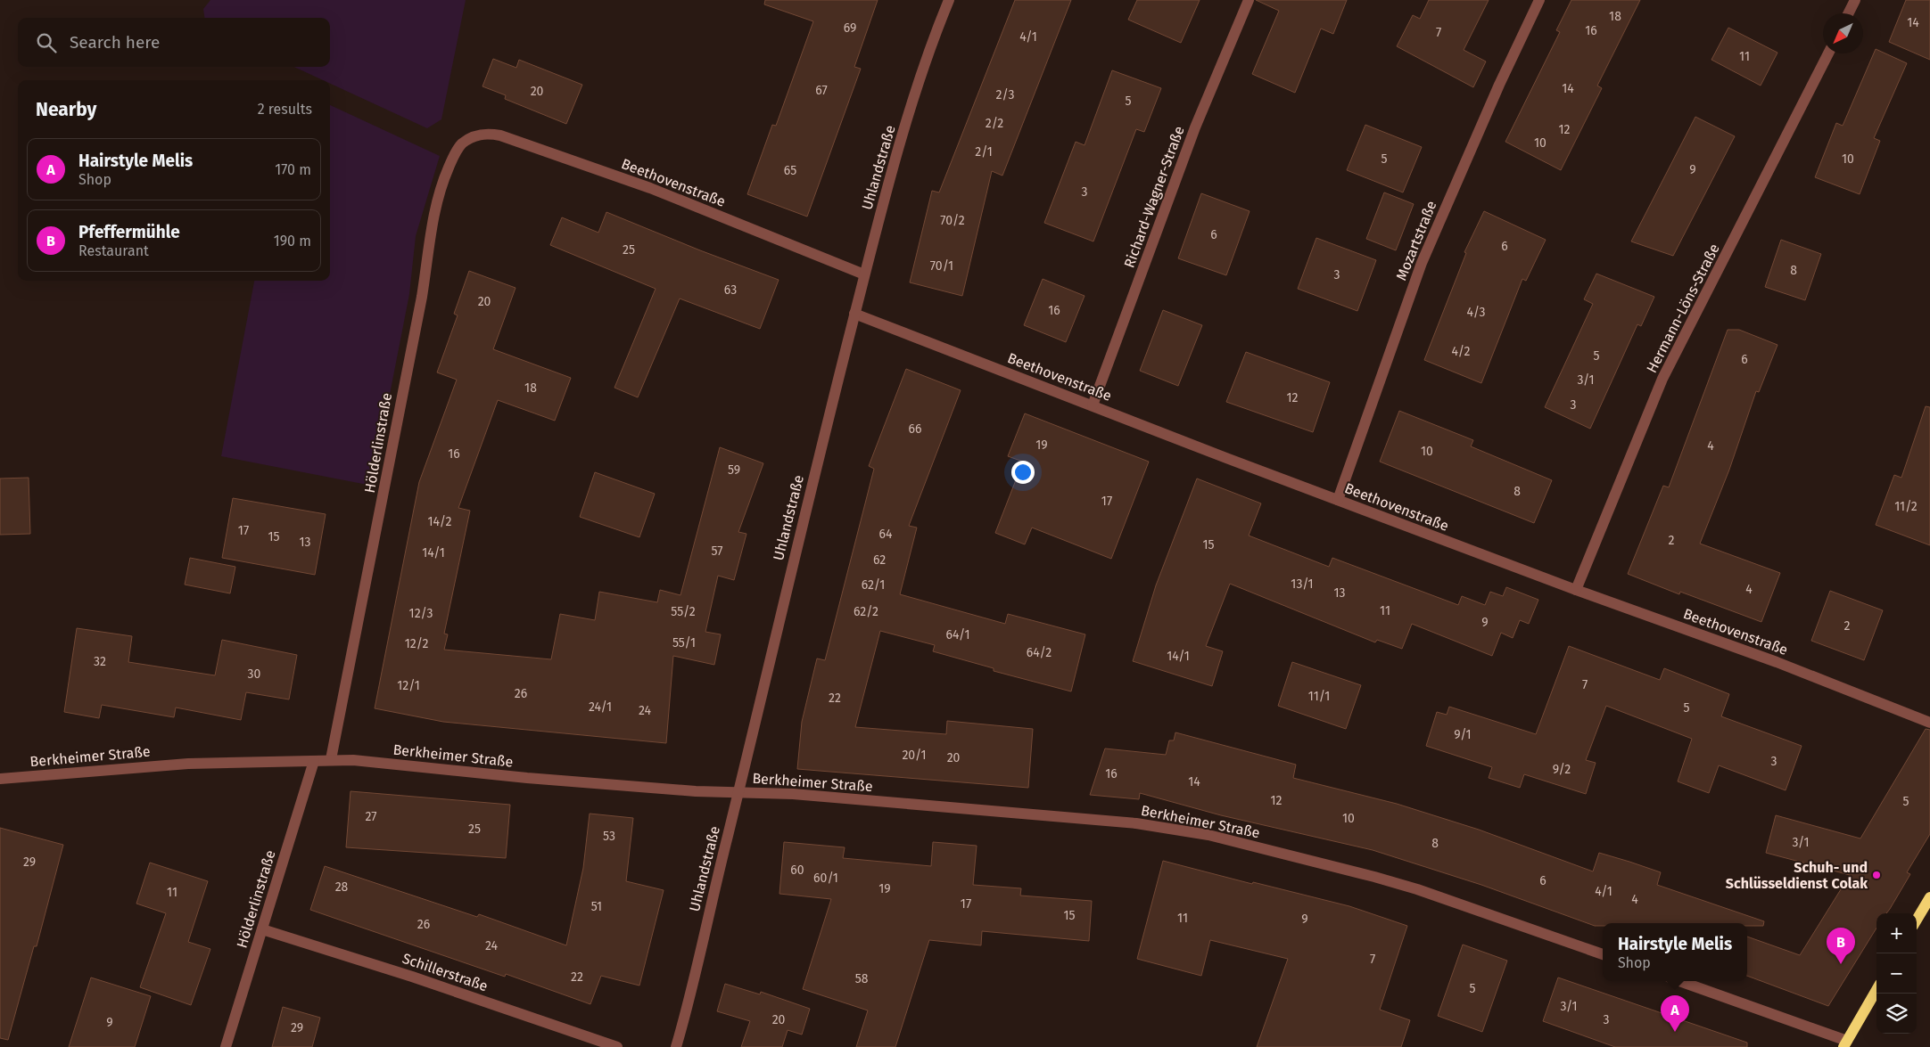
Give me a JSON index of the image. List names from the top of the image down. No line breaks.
{"streets":{"street":["Uhlandstraße","Beethovenstraße","Richard-Wagner-Straße","Mozartstraße","Hermann-Löns-Straße","Hölderlinstraße","Berkheimer Straße","Schillerstraße"]},"crossings":[["Uhlandstraße","Beethovenstraße"],["Uhlandstraße","Berkheimer Straße"],["Beethovenstraße","Richard-Wagner-Straße"],["Beethovenstraße","Mozartstraße"],["Beethovenstraße","Hermann-Löns-Straße"],["Beethovenstraße","Hölderlinstraße"],["Hölderlinstraße","Berkheimer Straße"],["Hölderlinstraße","Schillerstraße"]],"places":["Schuh- und Schlüsseldienst Colak"],"house_numbers":["18","14","69","16","7","4/1","11","14","67","20","2/3","5","2/2","12","10","2/1","5","10","9","65","3","70/2","6","6","25","70/1","8","3","63","20","16","4/3","4/2","5","6","3/1","18","12","3","66","19","4","10","16","59","8","17","11/2","14/2","17","64","15","2","13","15","57","14/1","62","13/1","62/1","4","13","11","55/2","62/2","12/3","9","2","64/1","55/1","12/2","64/2","14/1","32","30","7","12/1","26","11/1","22","24/1","5","24","9/1","20/1","20","3","9/2","16","14","12","5","27","10","25","53","3/1","8","29","60","60/1","6","28","19","4/1","11","4","17","51","15","11","9","26","24","7","22","58","5","3/1","20","3","9","29"],"north":"bottom left","page":{"search":"Search here","heading":["Nearby","2 results"],"list":[{"mark":"A","name":"Hairstyle Melis","note":"Shop","value":"170 m"},{"mark":"B","name":"Pfeffermühle","note":"Restaurant","value":"190 m"}],"map_buttons":["+","−"],"popup":["Hairstyle Melis","Shop"],"pins":["B","A"]}}
